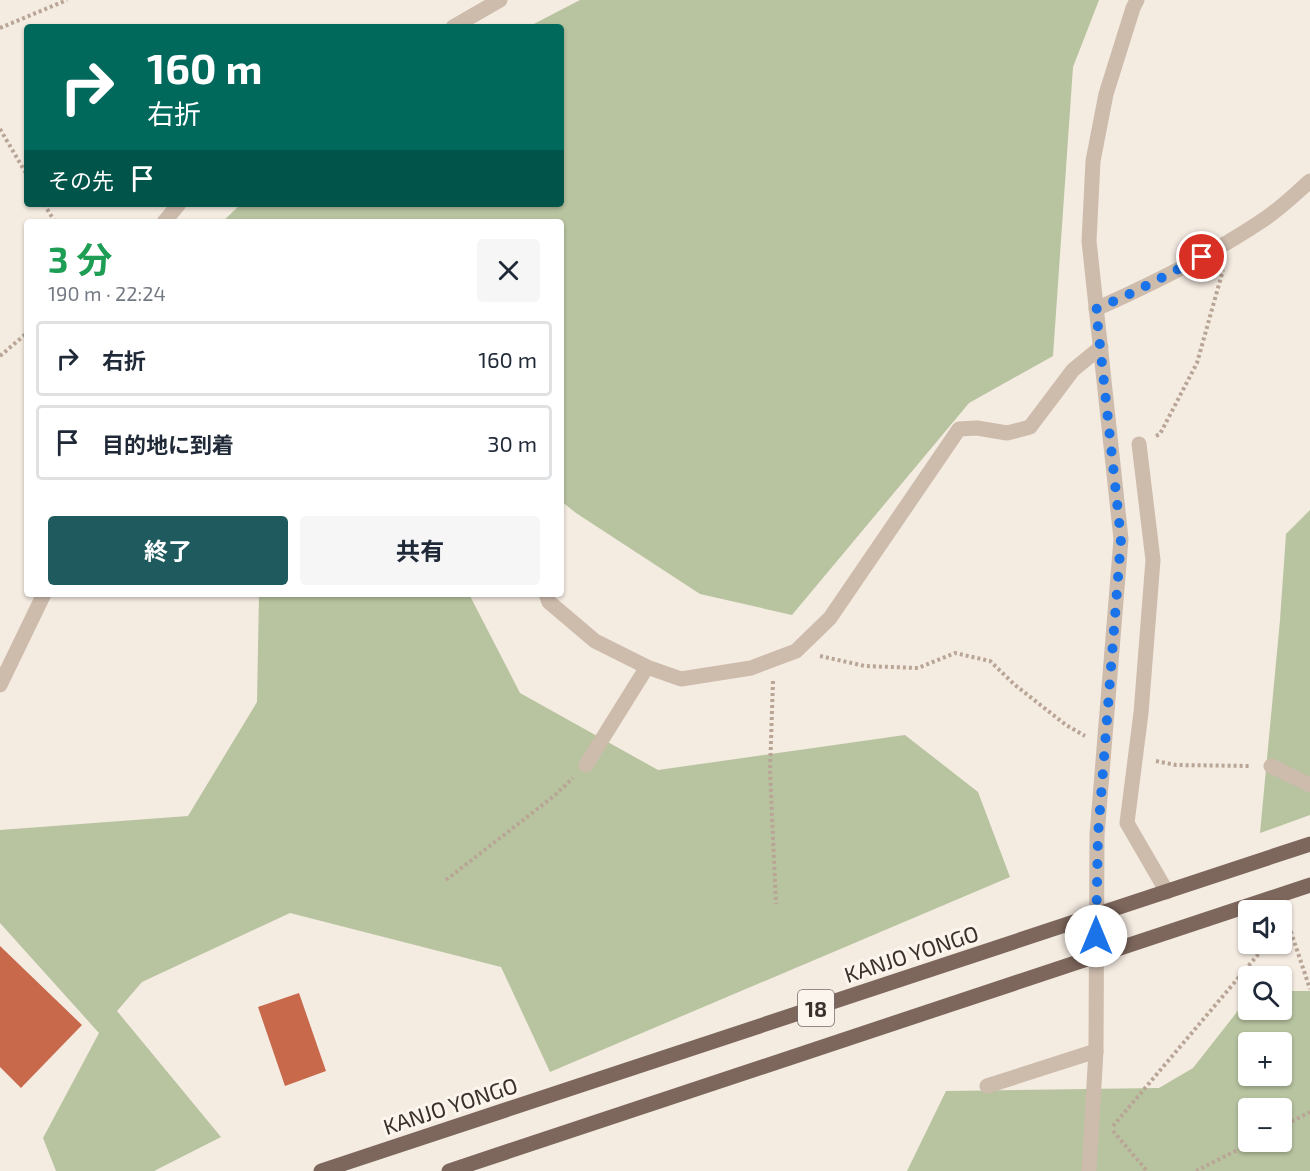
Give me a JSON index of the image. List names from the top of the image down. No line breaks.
{"streets":{"main road":["KANJO YONGO","18"]},"page":{"turn":["160 m","右折"],"then":"その先","heading":["3 分","190 m · 22:24"],"list":[{"name":"右折","value":"160 m"},{"name":"目的地に到着","value":"30 m"}],"buttons":["終了","共有"],"map_buttons":["+","−"]}}
